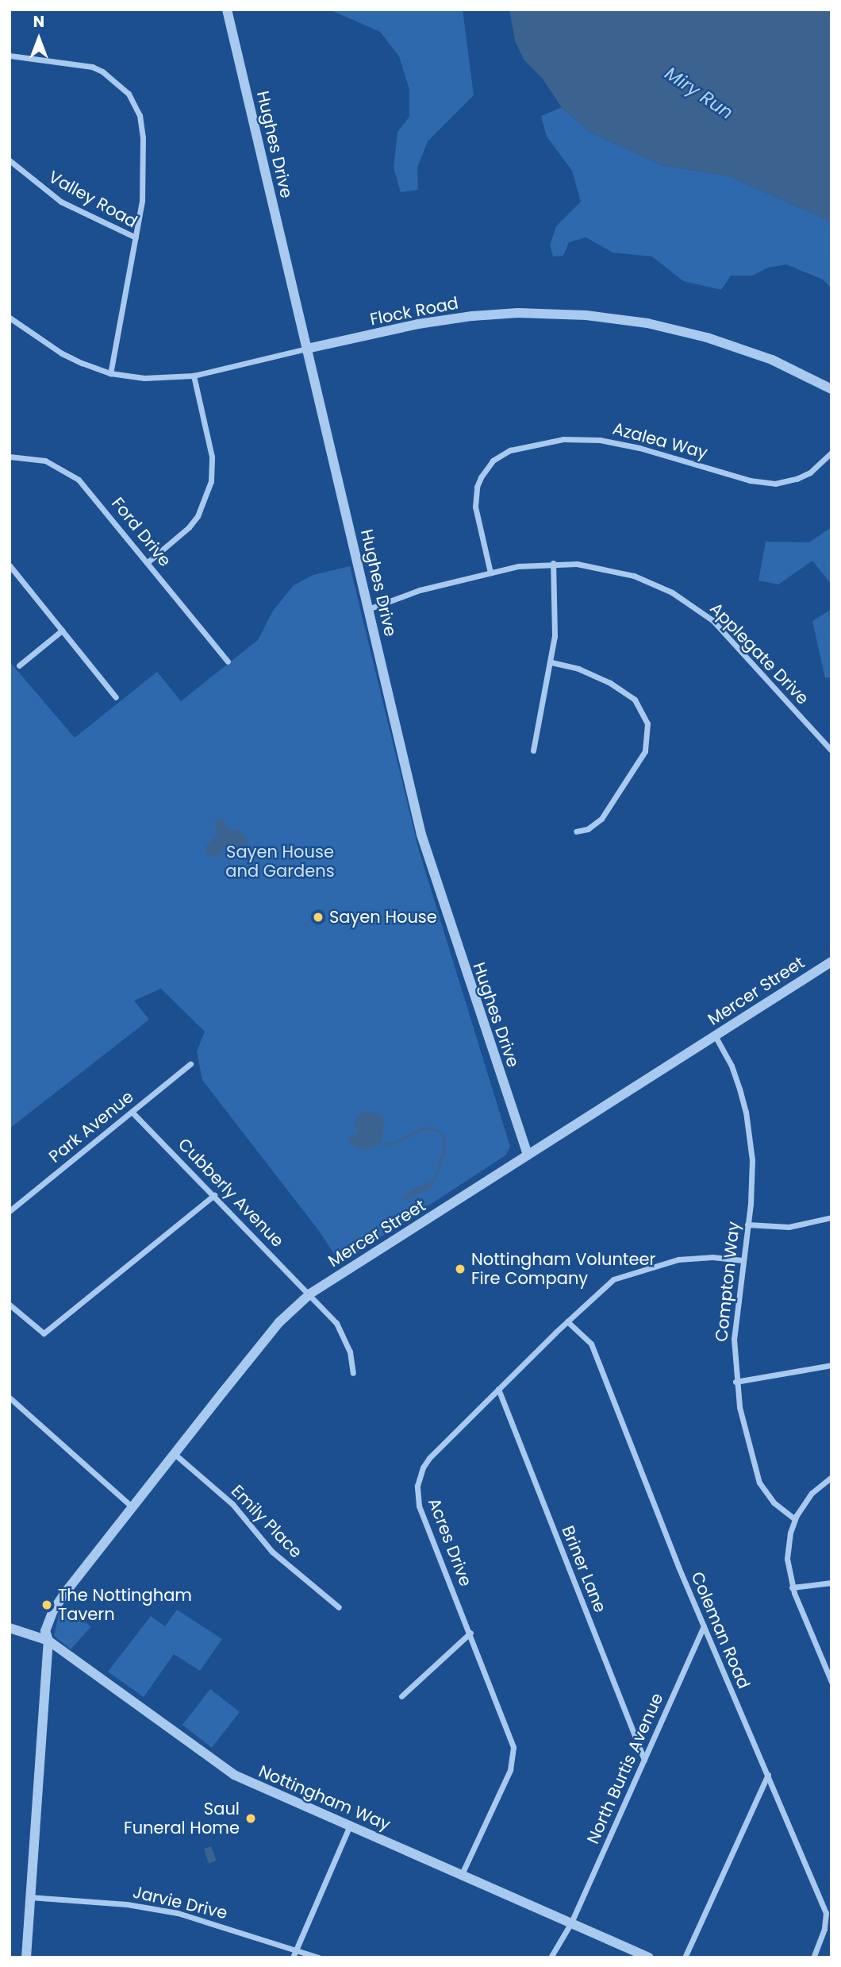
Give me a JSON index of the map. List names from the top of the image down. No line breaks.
{"streets":{"street":["Hughes Drive","Valley Road","Flock Road","Azalea Way","Ford Drive","Applegate Drive","Mercer Street","Park Avenue","Cubberly Avenue","Compton Way","Emily Place","Acres Drive","Briner Lane","Coleman Road","North Burtis Avenue","Nottingham Way","Jarvie Drive"]},"crossings":[["Hughes Drive","Flock Road"],["Hughes Drive","Applegate Drive"],["Hughes Drive","Mercer Street"],["Valley Road","Flock Road"],["Azalea Way","Applegate Drive"],["Mercer Street","Cubberly Avenue"],["Mercer Street","Compton Way"],["Mercer Street","Emily Place"],["Mercer Street","Nottingham Way"],["Mercer Street","Jarvie Drive"],["Park Avenue","Cubberly Avenue"],["Compton Way","Acres Drive"],["Acres Drive","Briner Lane"],["Acres Drive","Coleman Road"],["Acres Drive","Nottingham Way"],["Briner Lane","North Burtis Avenue"],["Coleman Road","North Burtis Avenue"],["North Burtis Avenue","Nottingham Way"]],"water":["Miry Run"],"parks":["Sayen House and Gardens"],"places":["Sayen House","Nottingham Volunteer Fire Company","The Nottingham Tavern","Saul Funeral Home"],"north":"top"}
